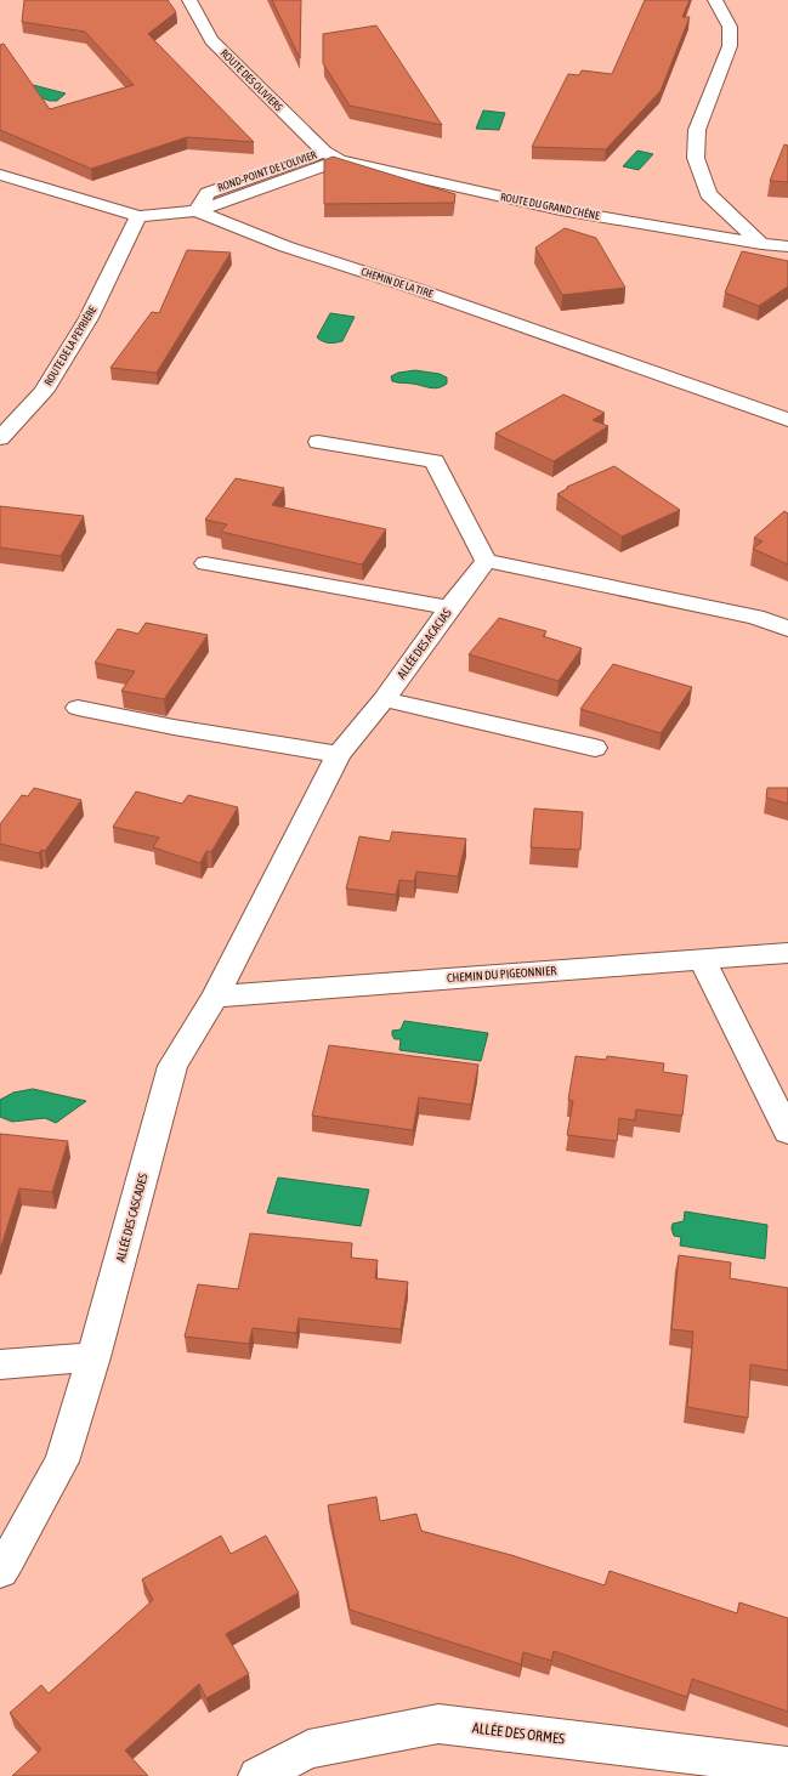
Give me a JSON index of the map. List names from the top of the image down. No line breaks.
{"streets":{"street":["ROUTE DES OLIVIERS","ROND-POINT DE L'OLIVIER","ROUTE DU GRAND CHÊNE","CHEMIN DE LA TIRE","ROUTE DE LA PEYRIÈRE","ALLÉE DES ACACIAS","CHEMIN DU PIGEONNIER","ALLÉE DES CASCADES","ALLÉE DES ORMES"]},"crossings":[["ROUTE DES OLIVIERS","ROND-POINT DE L'OLIVIER"],["ROND-POINT DE L'OLIVIER","ROUTE DU GRAND CHÊNE"],["ROND-POINT DE L'OLIVIER","CHEMIN DE LA TIRE"],["CHEMIN DE LA TIRE","ROUTE DE LA PEYRIÈRE"],["ALLÉE DES ACACIAS","CHEMIN DU PIGEONNIER"],["ALLÉE DES ACACIAS","ALLÉE DES CASCADES"],["CHEMIN DU PIGEONNIER","ALLÉE DES CASCADES"]]}
